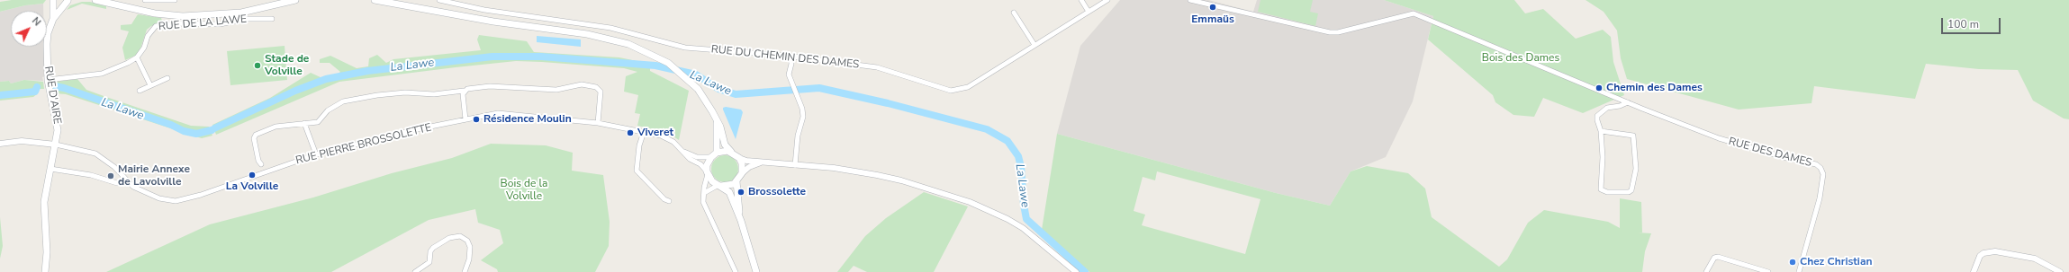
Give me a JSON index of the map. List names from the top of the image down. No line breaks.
{"streets":{"main road":["RUE D'AIRE"],"street":["RUE DE LA LAWE","RUE DU CHEMIN DES DAMES","RUE PIERRE BROSSOLETTE","RUE DES DAMES"]},"crossings":[["RUE D'AIRE","RUE PIERRE BROSSOLETTE"]],"water":["La Lawe"],"parks":["Bois des Dames","Bois de la Volville"],"places":["Emmaüs","Stade de Volville","Chemin des Dames","Résidence Moulin","Viveret","La Volville","Mairie Annexe de Lavolville","Brossolette","Chez Christian"],"scale_bar":"100 m","north":"top right"}
